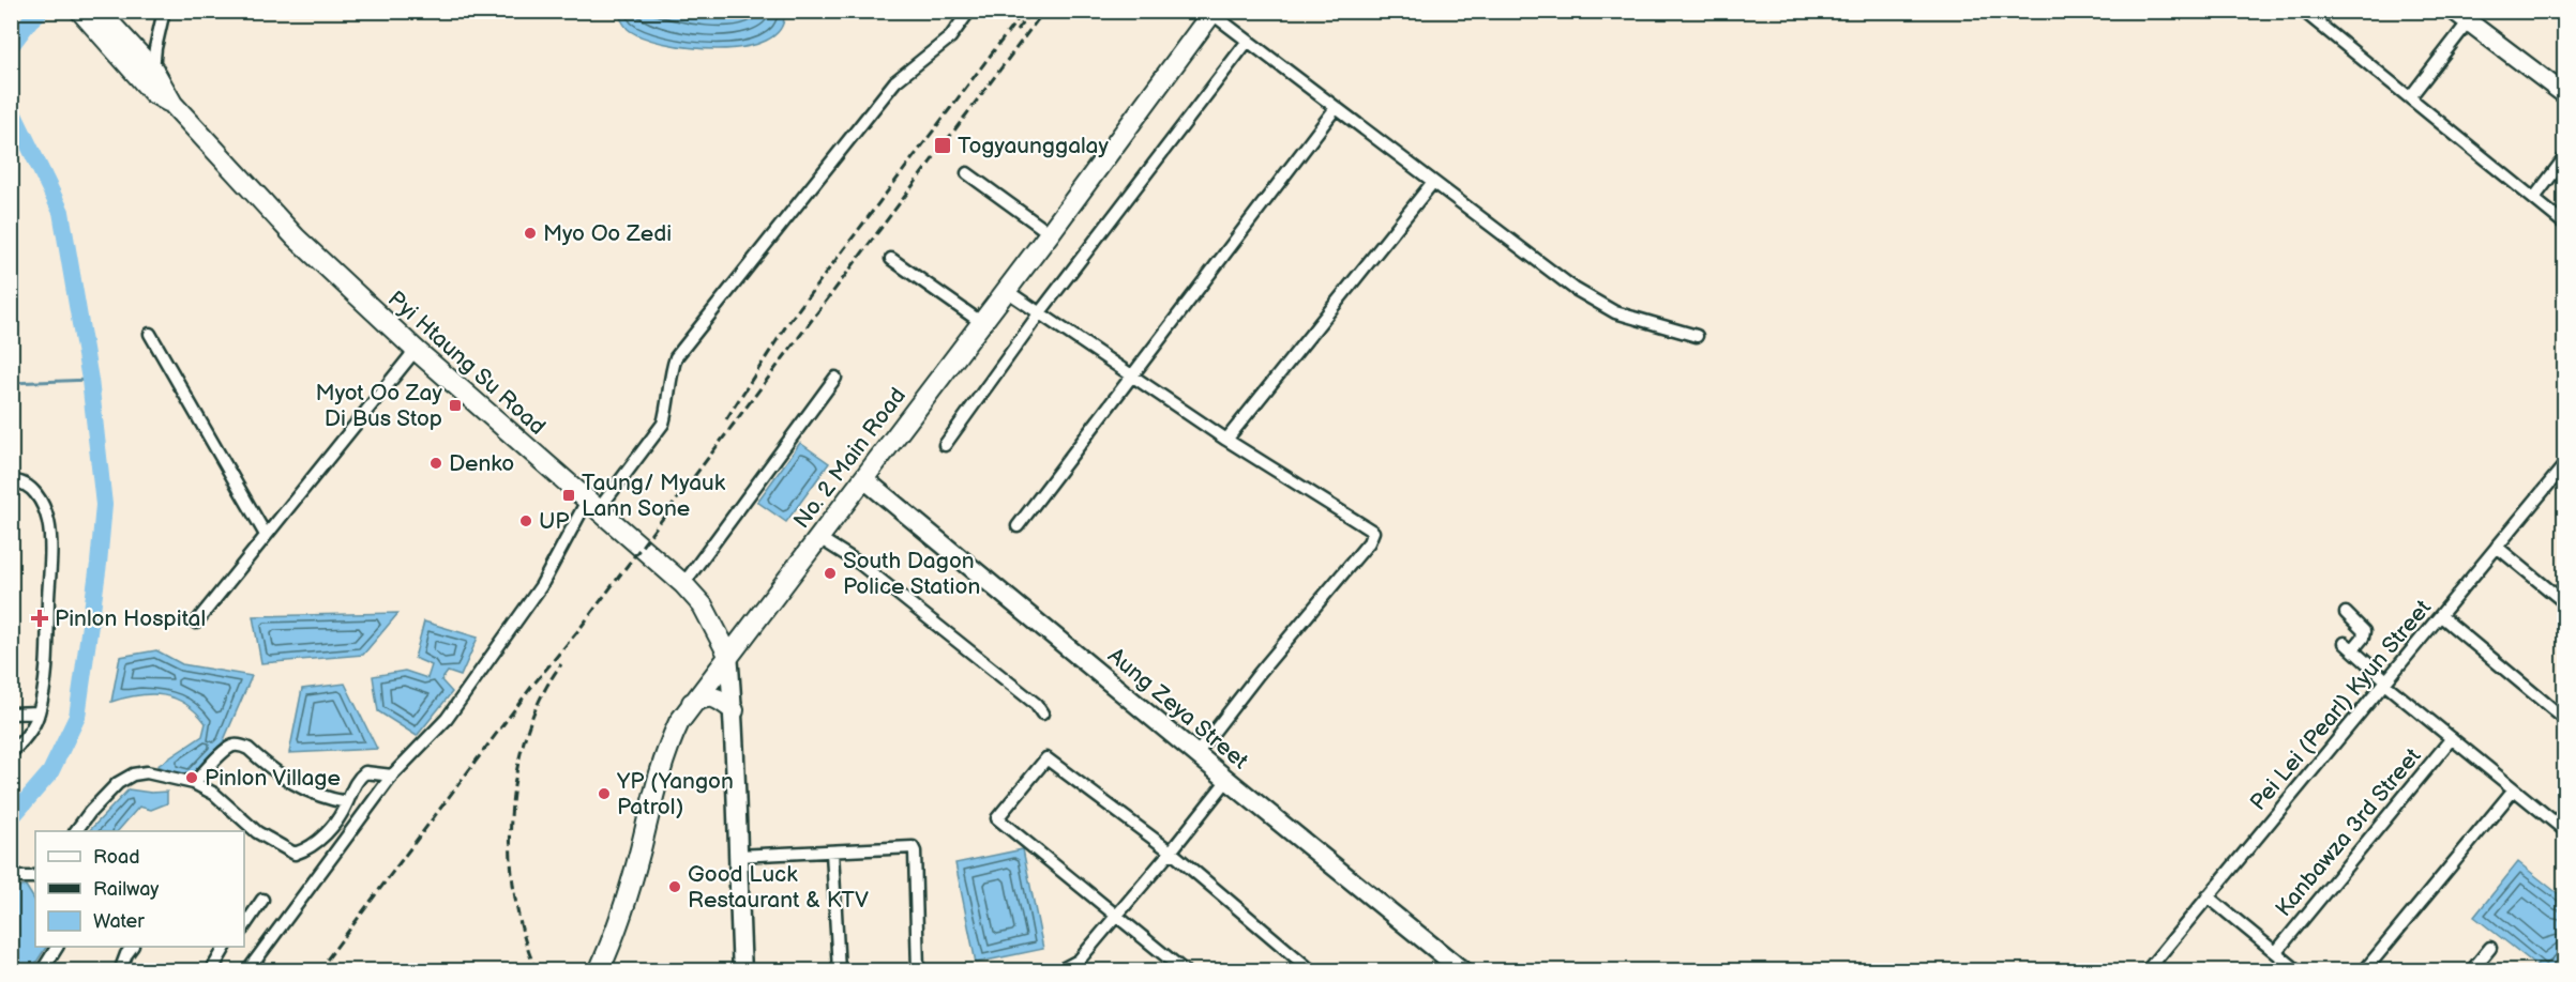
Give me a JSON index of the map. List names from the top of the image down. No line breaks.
{"streets":{"main road":["Pyi Htaung Su Road","No. 2 Main Road"],"street":["Pei Lei (Pearl) Kyun Street","Aung Zeya Street","Kanbawza 3rd Street"]},"crossings":[["Pyi Htaung Su Road","No. 2 Main Road"],["No. 2 Main Road","Aung Zeya Street"]],"places":{"transit":["Togyaunggalay","Myot Oo Zay Di Bus Stop","Taung/ Myauk Lann Sone"],"other":["Myo Oo Zedi","Denko","UP","South Dagon Police Station","Pinlon Village","YP (Yangon Patrol)","Good Luck Restaurant & KTV"],"health":["Pinlon Hospital"]},"legend":["Road","Railway","Water"]}
